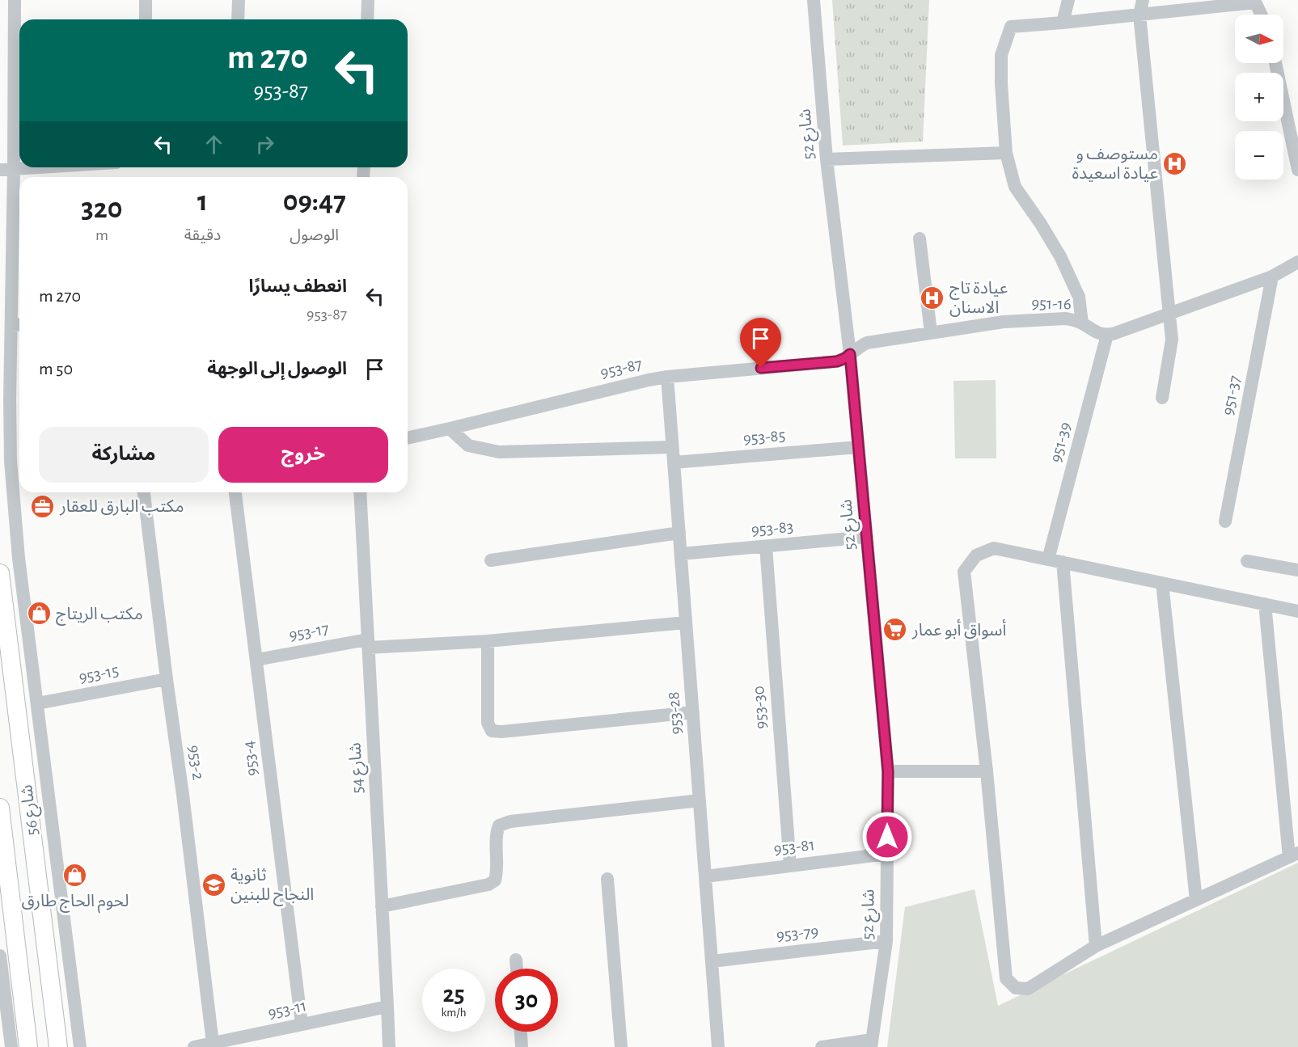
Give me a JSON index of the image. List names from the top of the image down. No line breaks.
{"streets":{"street":["شارع 52","951-16","953-87","951-37","953-85","951-39","953-83","953-17","953-15","953-30","953-28","953-4","953-2","شارع 54","شارع 56","953-81","953-79","953-11"]},"crossings":[["شارع 52","951-16"],["شارع 52","953-87"],["شارع 52","953-85"],["شارع 52","953-83"],["شارع 52","953-81"],["شارع 52","953-79"],["951-16","953-87"],["951-16","951-39"],["953-87","953-28"],["953-85","953-28"],["953-83","953-30"],["953-83","953-28"],["953-17","953-28"],["953-17","953-4"],["953-17","شارع 54"],["953-15","953-2"],["953-30","953-81"],["953-28","953-81"],["953-28","953-79"],["953-4","953-11"],["953-2","953-11"],["شارع 54","953-11"]],"places":{"hospital":["مستوصف و عيادة اسعيدة","عيادة تاج الاسنان"],"office":["مكتب البارق للعقار"],"shop":["مكتب الريتاج","لحوم الحاج طارق"],"supermarket":["أسواق أبو عمار"],"school or university":["ثانوية النجاح للبنين"]},"north":"right","page":{"map_buttons":["+","−"],"turn":["270 m","953-87"],"eta":["09:47","الوصول","1","دقيقة","320","m"],"list":[{"name":"انعطف يسارًا","note":"953-87","value":"270 m"},{"name":"الوصول إلى الوجهة","value":"50 m"}],"buttons":["خروج","مشاركة"],"speed":"25 km/h","limit":"30"}}
